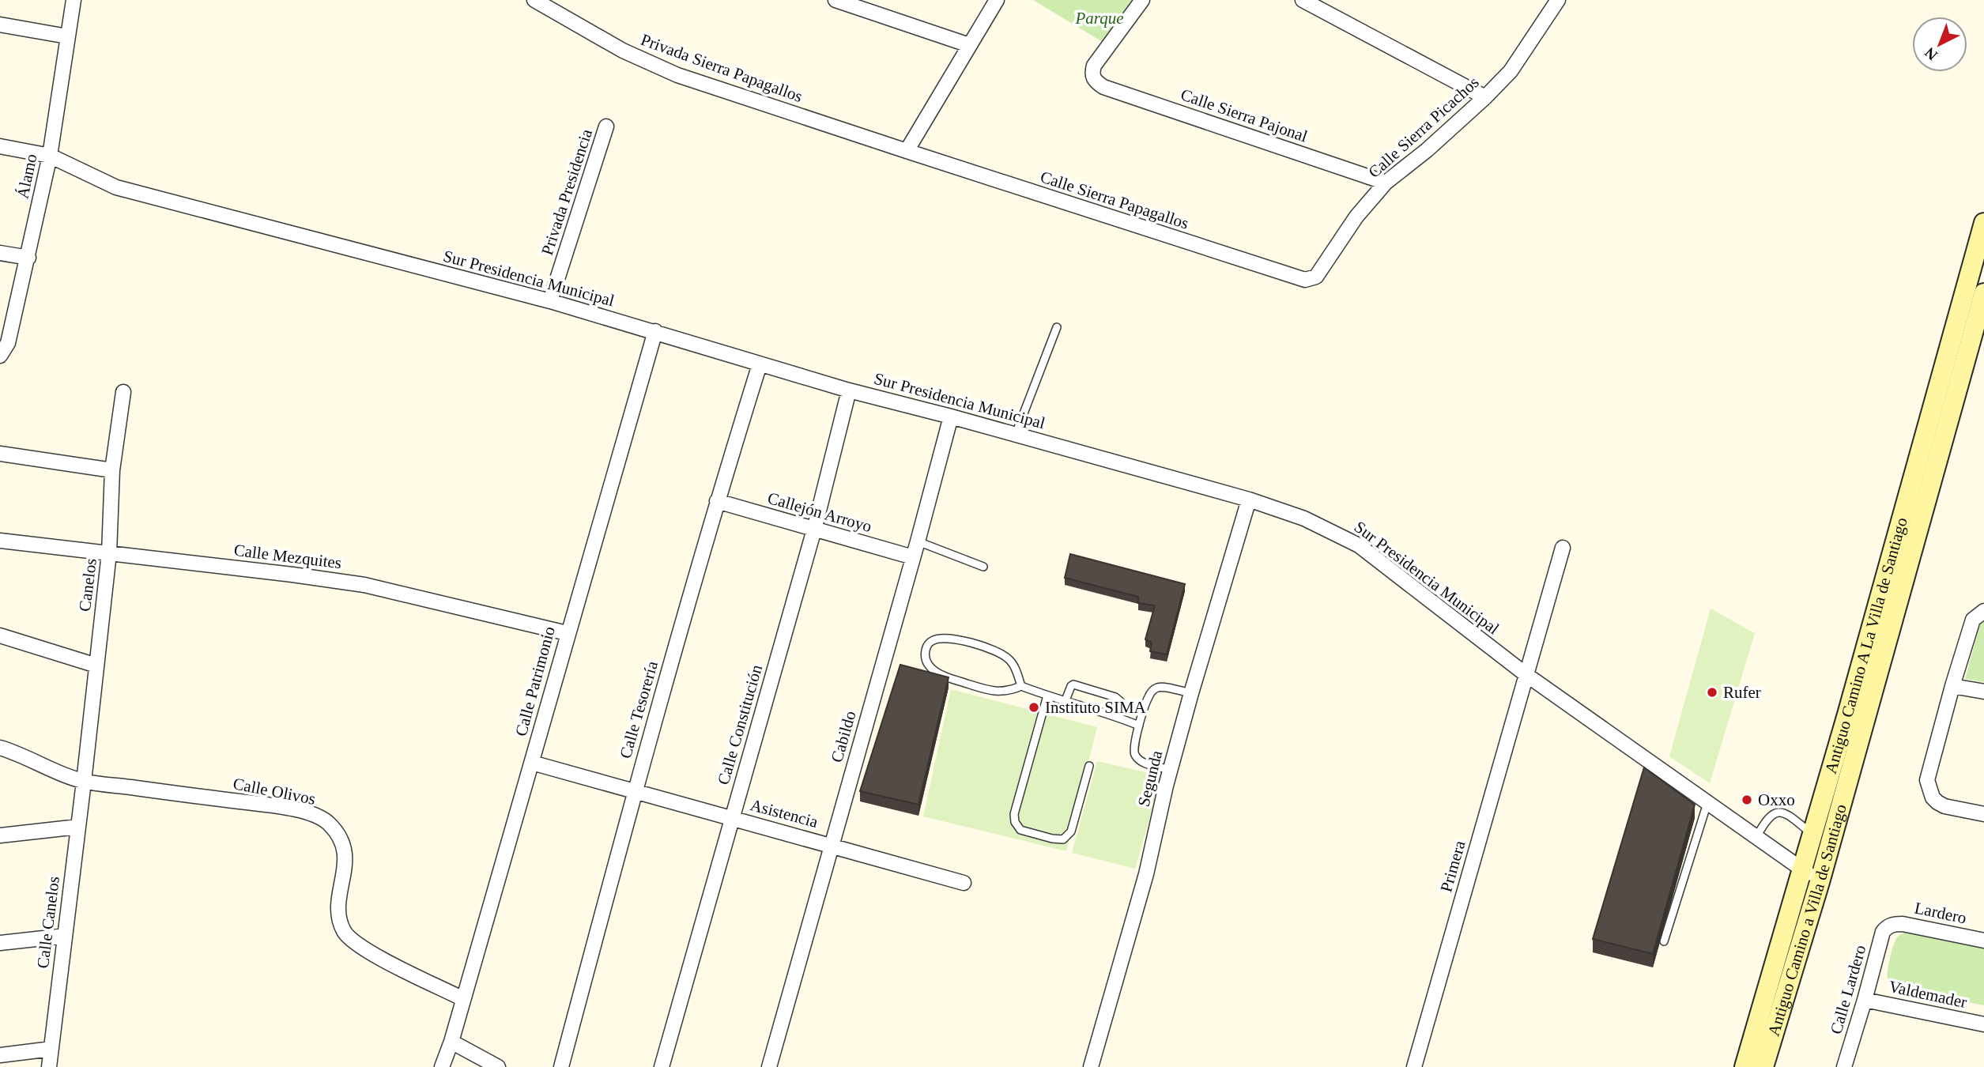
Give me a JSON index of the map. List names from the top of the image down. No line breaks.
{"streets":{"street":["Privada Sierra Papagallos","Calle Sierra Pajonal","Calle Sierra Picachos","Álamo","Privada Presidencia","Calle Sierra Papagallos","Sur Presidencia Municipal","Callejón Arroyo","Calle Mezquites","Canelos","Antiguo Camino A La Villa de Santiago","Calle Patrimonio","Calle Tesorería","Calle Constitución","Cabildo","Segunda","Calle Olivos","Asistencia","Primera","Lardero","Antiguo Camino a Villa de Santiago","Calle Canelos","Calle Lardero","Valdemader"]},"crossings":[["Privada Sierra Papagallos","Calle Sierra Papagallos"],["Calle Sierra Pajonal","Calle Sierra Picachos"],["Calle Sierra Picachos","Calle Sierra Papagallos"],["Álamo","Sur Presidencia Municipal"],["Privada Presidencia","Sur Presidencia Municipal"],["Sur Presidencia Municipal","Antiguo Camino A La Villa de Santiago"],["Sur Presidencia Municipal","Calle Patrimonio"],["Sur Presidencia Municipal","Calle Tesorería"],["Sur Presidencia Municipal","Calle Constitución"],["Sur Presidencia Municipal","Cabildo"],["Sur Presidencia Municipal","Segunda"],["Sur Presidencia Municipal","Primera"],["Sur Presidencia Municipal","Antiguo Camino a Villa de Santiago"],["Callejón Arroyo","Calle Tesorería"],["Callejón Arroyo","Calle Constitución"],["Callejón Arroyo","Cabildo"],["Calle Mezquites","Canelos"],["Calle Mezquites","Calle Patrimonio"],["Canelos","Calle Olivos"],["Canelos","Calle Canelos"],["Calle Patrimonio","Calle Olivos"],["Calle Patrimonio","Asistencia"],["Calle Tesorería","Asistencia"],["Calle Constitución","Asistencia"],["Cabildo","Asistencia"],["Calle Olivos","Calle Canelos"],["Lardero","Calle Lardero"],["Calle Lardero","Valdemader"]],"parks":["Parque"],"places":["Rufer","Instituto SIMA","Oxxo"],"north":"bottom left"}
